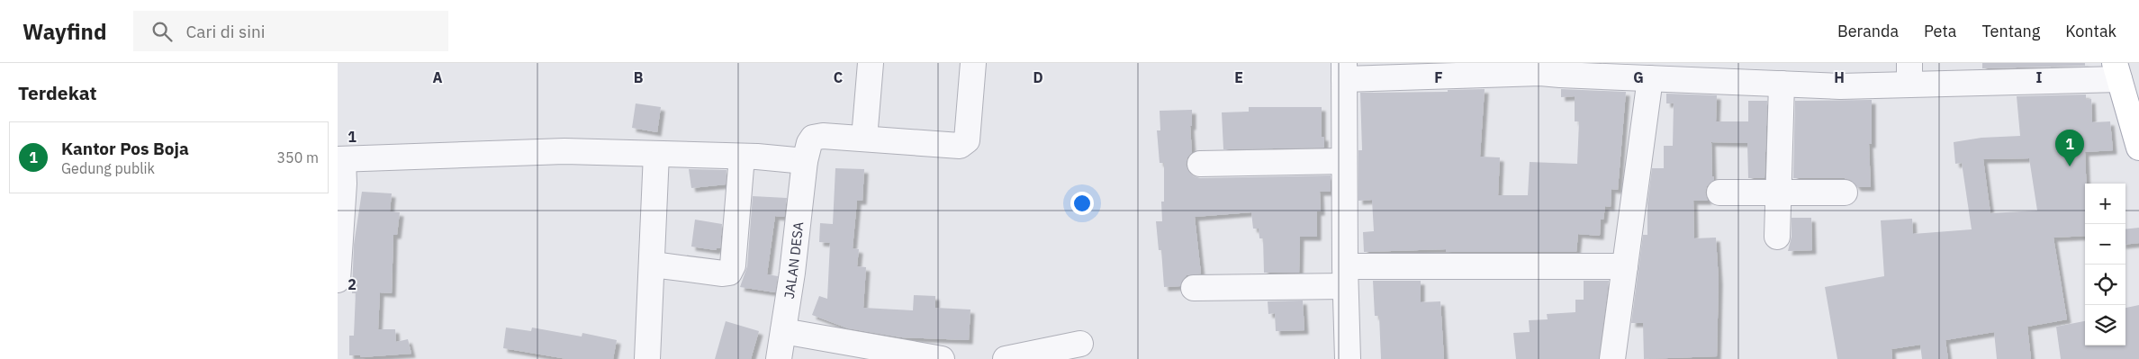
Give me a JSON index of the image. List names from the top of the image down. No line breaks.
{"streets":{"street":["JALAN DESA"]},"page":{"header":"Wayfind","search":"Cari di sini","nav":["Beranda","Peta","Tentang","Kontak"],"heading":"Terdekat","list":[{"mark":"1","name":"Kantor Pos Boja","note":"Gedung publik","value":"350 m"}],"pins":"1","map_buttons":["+","−"]},"grid":{"columns":["A","B","C","D","E","F","G","H","I"],"rows":["1","2"]}}
